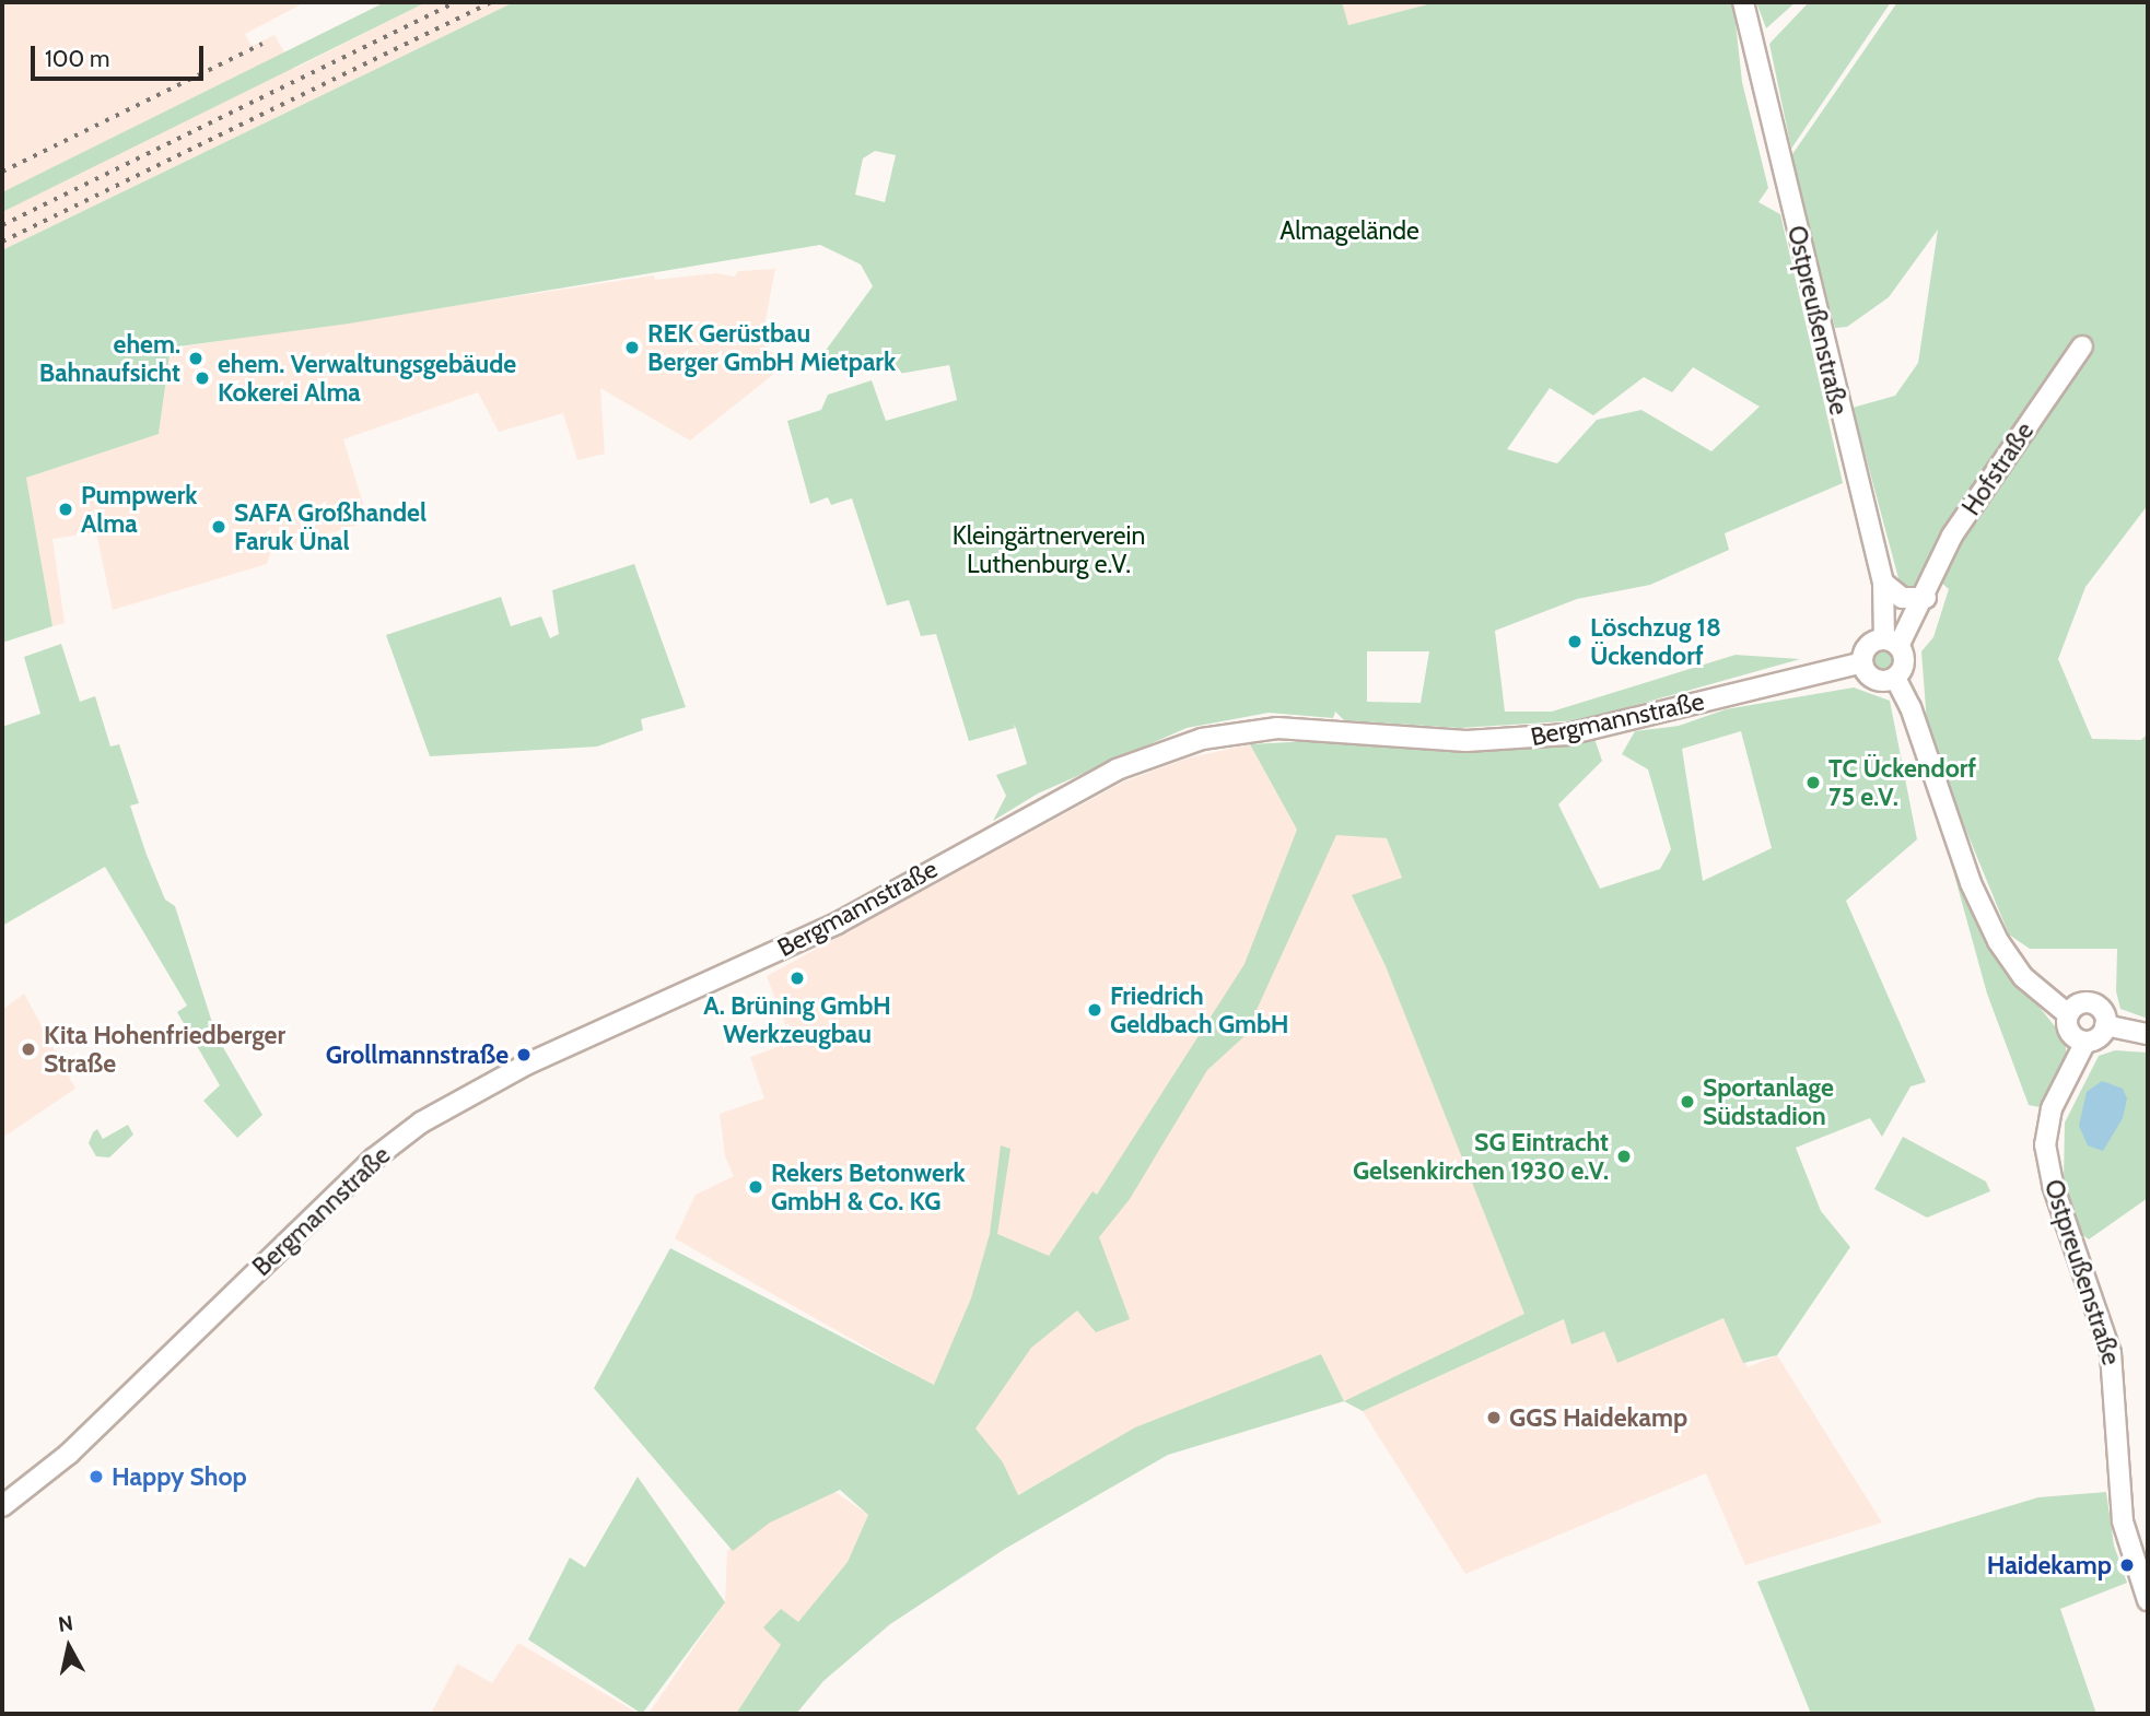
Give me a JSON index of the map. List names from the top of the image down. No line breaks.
{"streets":{"street":["Ostpreußenstraße","Hofstraße","Bergmannstraße"]},"crossings":[["Ostpreußenstraße","Hofstraße"],["Ostpreußenstraße","Bergmannstraße"],["Hofstraße","Bergmannstraße"]],"parks":["Almagelände","Kleingärtnerverein Luthenburg e.V."],"places":["REK Gerüstbau Berger GmbH Mietpark","ehem. Bahnaufsicht","ehem. Verwaltungsgebäude Kokerei Alma","Pumpwerk Alma","SAFA Großhandel Faruk Ünal","Löschzug 18 Ückendorf","TC Ückendorf 75 e.V.","A. Brüning GmbH Werkzeugbau","Friedrich Geldbach GmbH","Kita Hohenfriedberger Straße","Grollmannstraße","Sportanlage Südstadion","SG Eintracht Gelsenkirchen 1930 e.V.","Rekers Betonwerk GmbH & Co. KG","GGS Haidekamp","Happy Shop","Haidekamp"],"scale_bar":"100 m","north":"top"}
